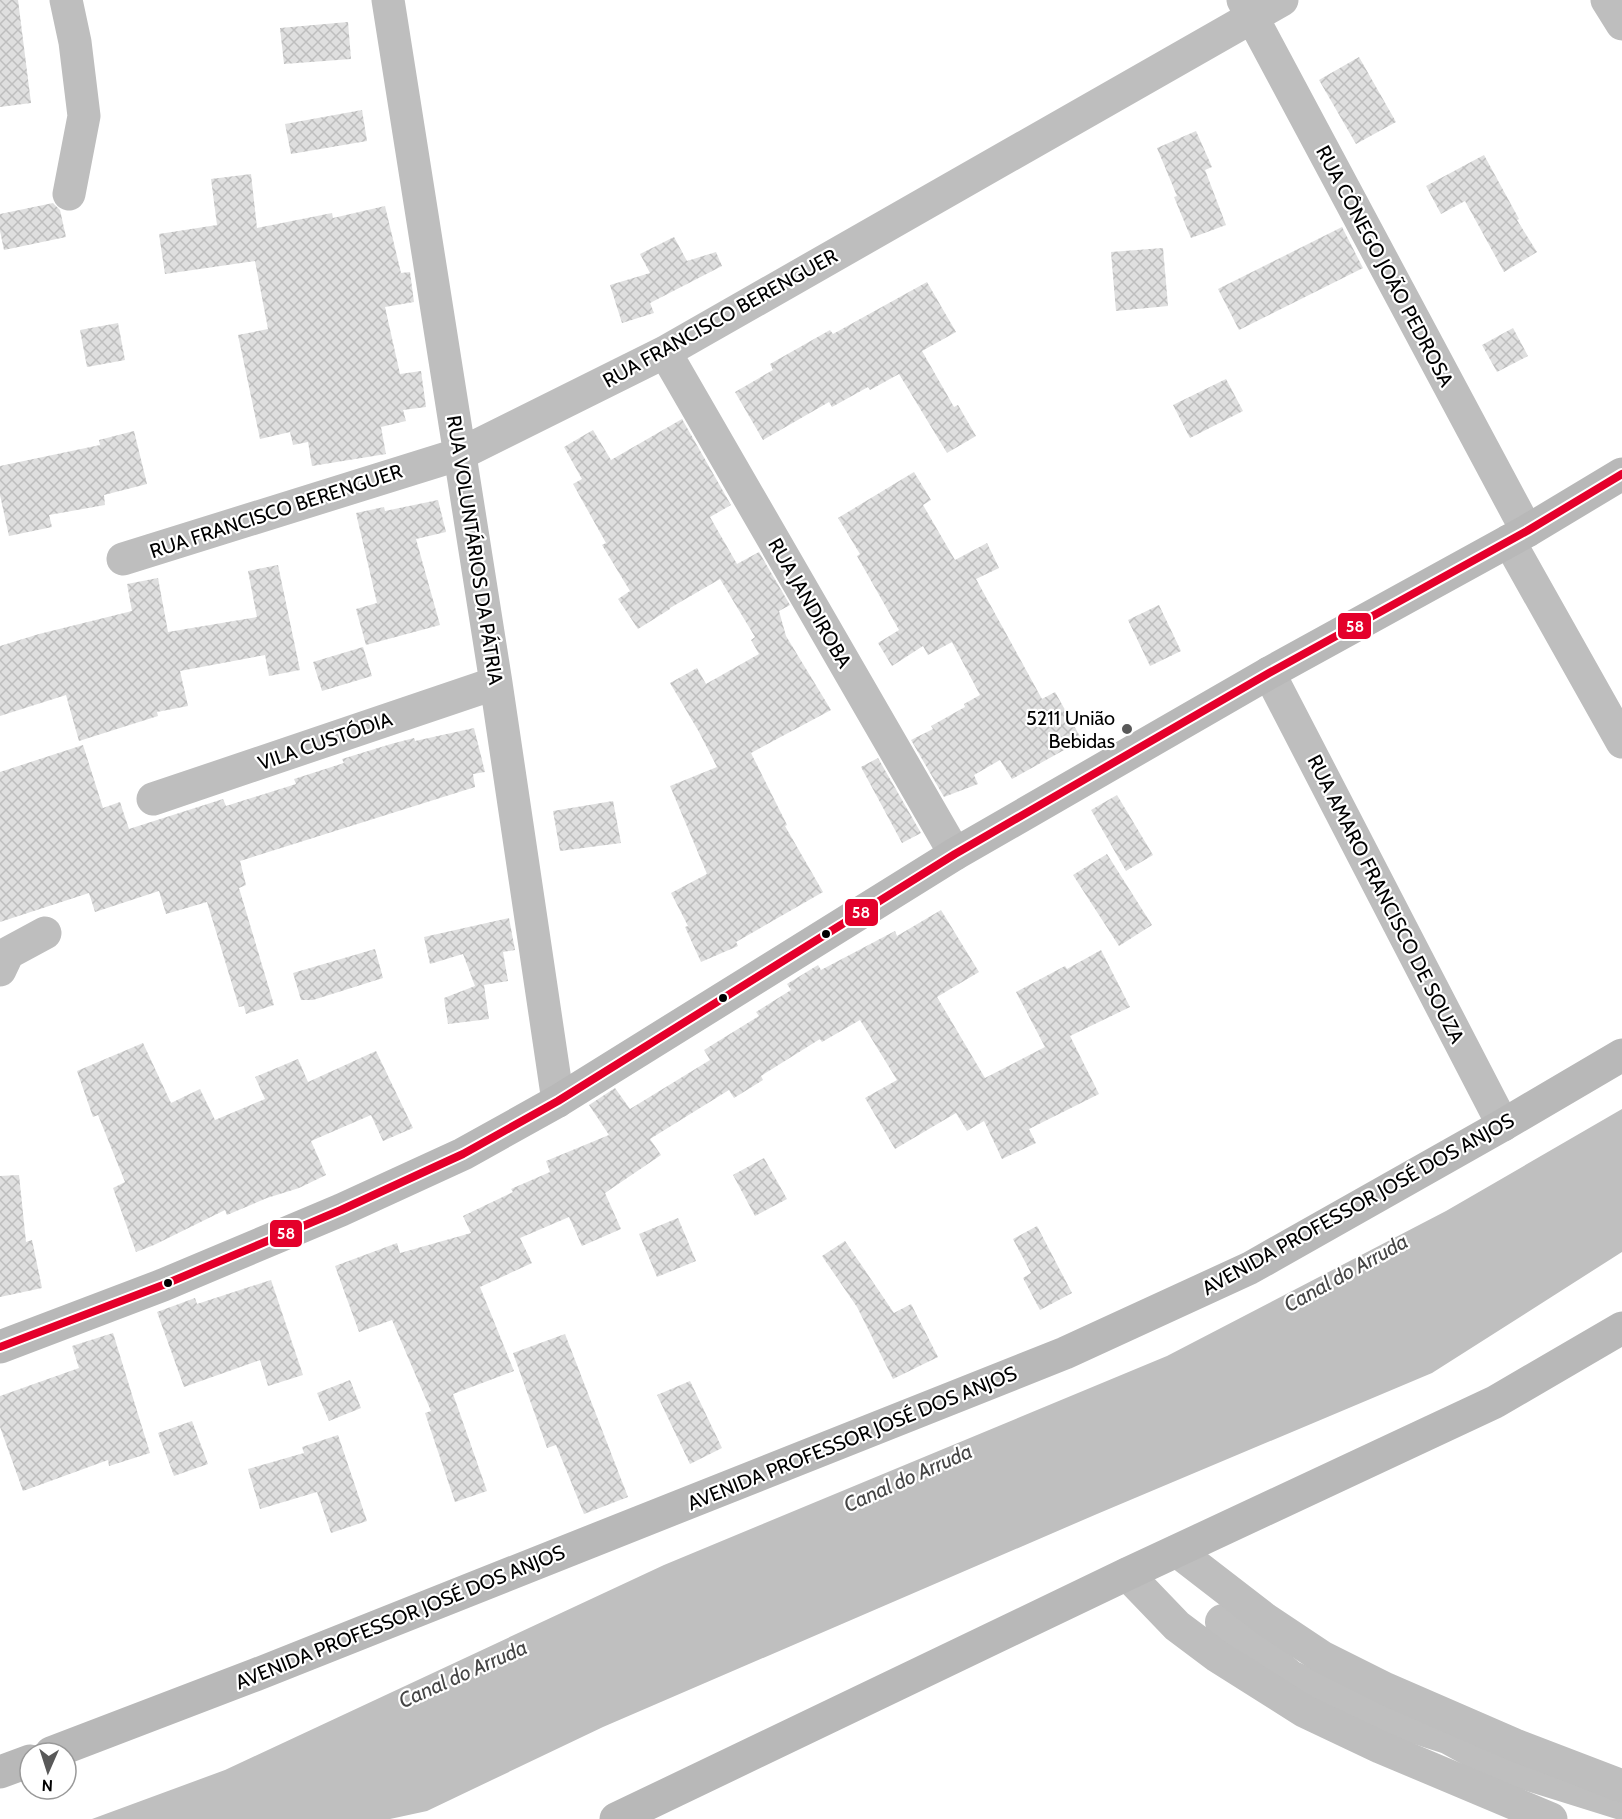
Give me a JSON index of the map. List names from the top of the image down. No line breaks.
{"streets":{"main road":["AVENIDA PROFESSOR JOSÉ DOS ANJOS"],"street":["RUA CÔNEGO JOÃO PEDROSA","RUA FRANCISCO BERENGUER","RUA VOLUNTÁRIOS DA PÁTRIA","RUA JANDIROBA","VILA CUSTÓDIA","RUA AMARO FRANCISCO DE SOUZA"]},"crossings":[["RUA CÔNEGO JOÃO PEDROSA","RUA FRANCISCO BERENGUER"],["RUA FRANCISCO BERENGUER","RUA VOLUNTÁRIOS DA PÁTRIA"],["RUA FRANCISCO BERENGUER","RUA JANDIROBA"],["RUA VOLUNTÁRIOS DA PÁTRIA","VILA CUSTÓDIA"],["RUA AMARO FRANCISCO DE SOUZA","AVENIDA PROFESSOR JOSÉ DOS ANJOS"]],"water":["Canal do Arruda"],"places":["5211 União Bebidas"],"lines":["transit line 58"],"north":"bottom"}
